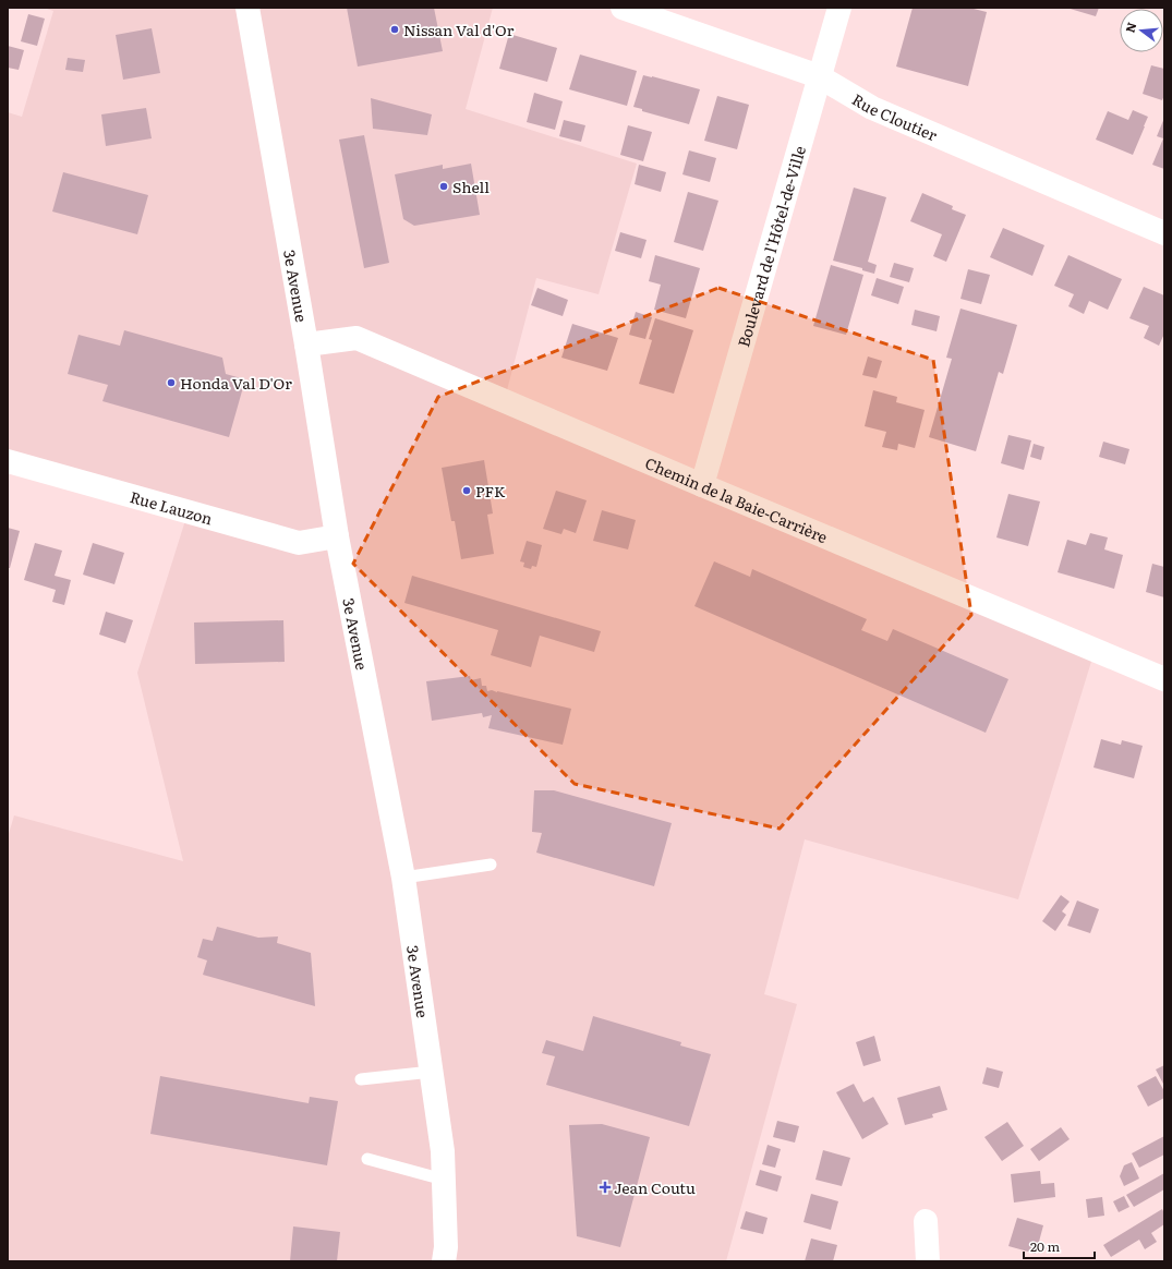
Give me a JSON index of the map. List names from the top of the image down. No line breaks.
{"streets":{"street":["Rue Cloutier","Boulevard de l'Hôtel-de-Ville","3e Avenue","Chemin de la Baie-Carrière","Rue Lauzon"]},"crossings":[["Rue Cloutier","Boulevard de l'Hôtel-de-Ville"],["Boulevard de l'Hôtel-de-Ville","Chemin de la Baie-Carrière"],["3e Avenue","Chemin de la Baie-Carrière"],["3e Avenue","Rue Lauzon"]],"places":{"other":["Nissan Val d'Or","Shell","Honda Val D'Or","PFK"],"health":["Jean Coutu"]},"scale_bar":"20 m","north":"left"}
